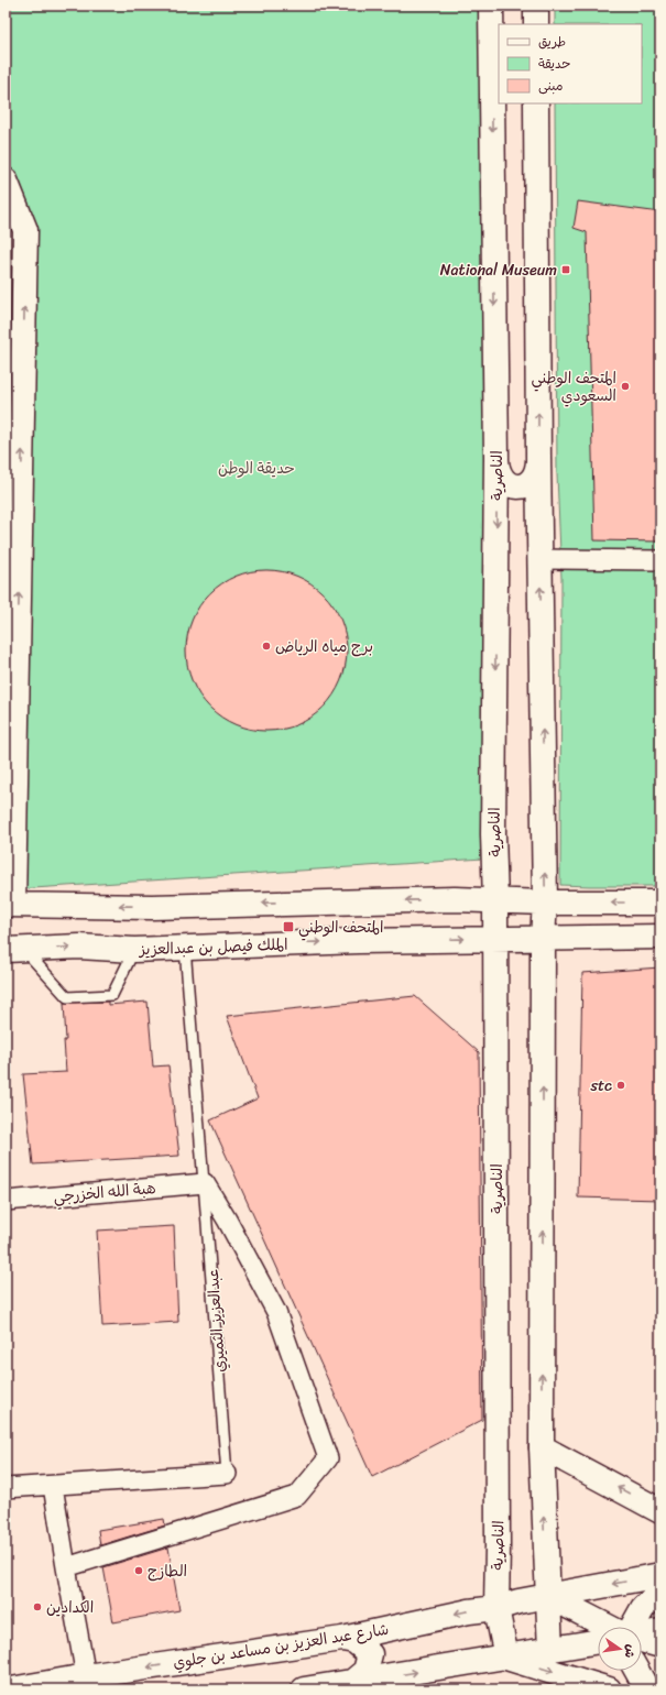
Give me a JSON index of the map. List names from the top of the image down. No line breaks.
{"streets":{"main road":["الناصرية","الملك فيصل بن عبدالعزيز","شارع عبد العزيز بن مساعد بن جلوي"],"street":["هبة الله الخزرجي","عبدالعزيز الثميري"]},"crossings":[["الناصرية","الملك فيصل بن عبدالعزيز"],["الناصرية","شارع عبد العزيز بن مساعد بن جلوي"],["الملك فيصل بن عبدالعزيز","عبدالعزيز الثميري"],["هبة الله الخزرجي","عبدالعزيز الثميري"]],"parks":["حديقة الوطن"],"places":{"transit":["National Museum","المتحف الوطني"],"other":["المتحف الوطني السعودي","برج مياه الرياض","stc","الطازج","الكدادين"]},"legend":["طريق","حديقة","مبنى"],"north":"right"}
